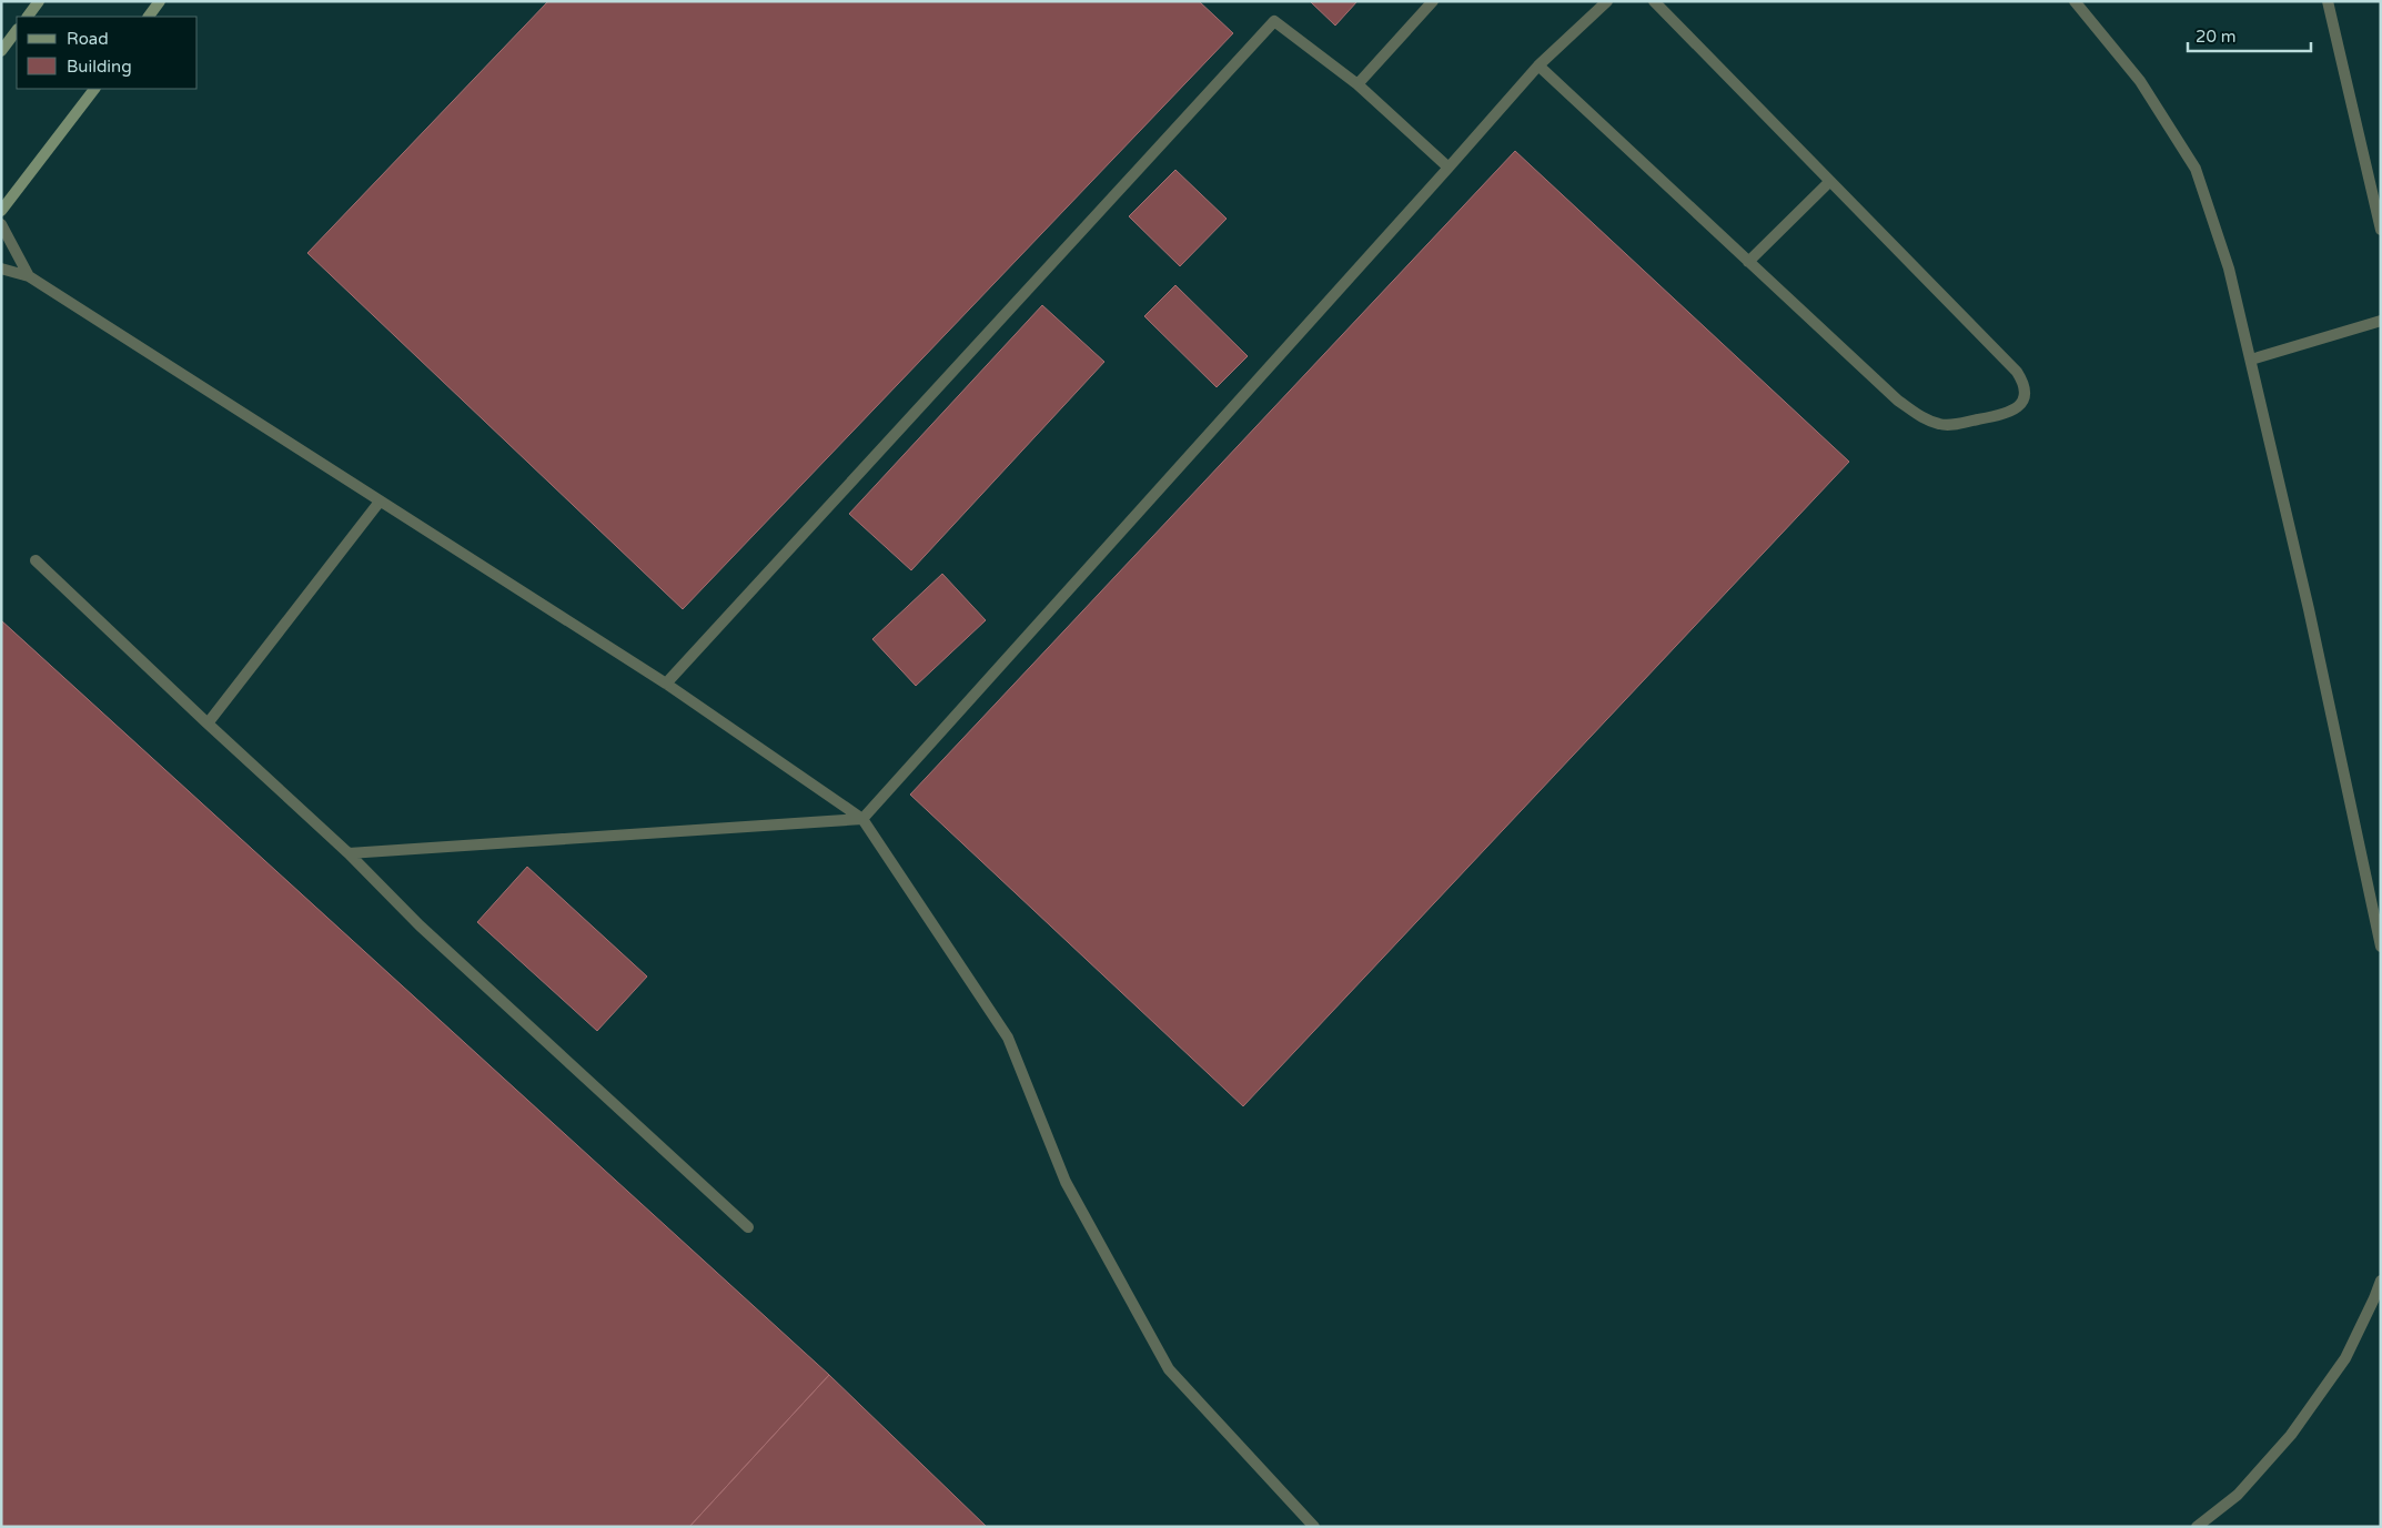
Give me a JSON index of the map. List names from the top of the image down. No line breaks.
{"legend":["Road","Building"],"scale_bar":"20 m"}
